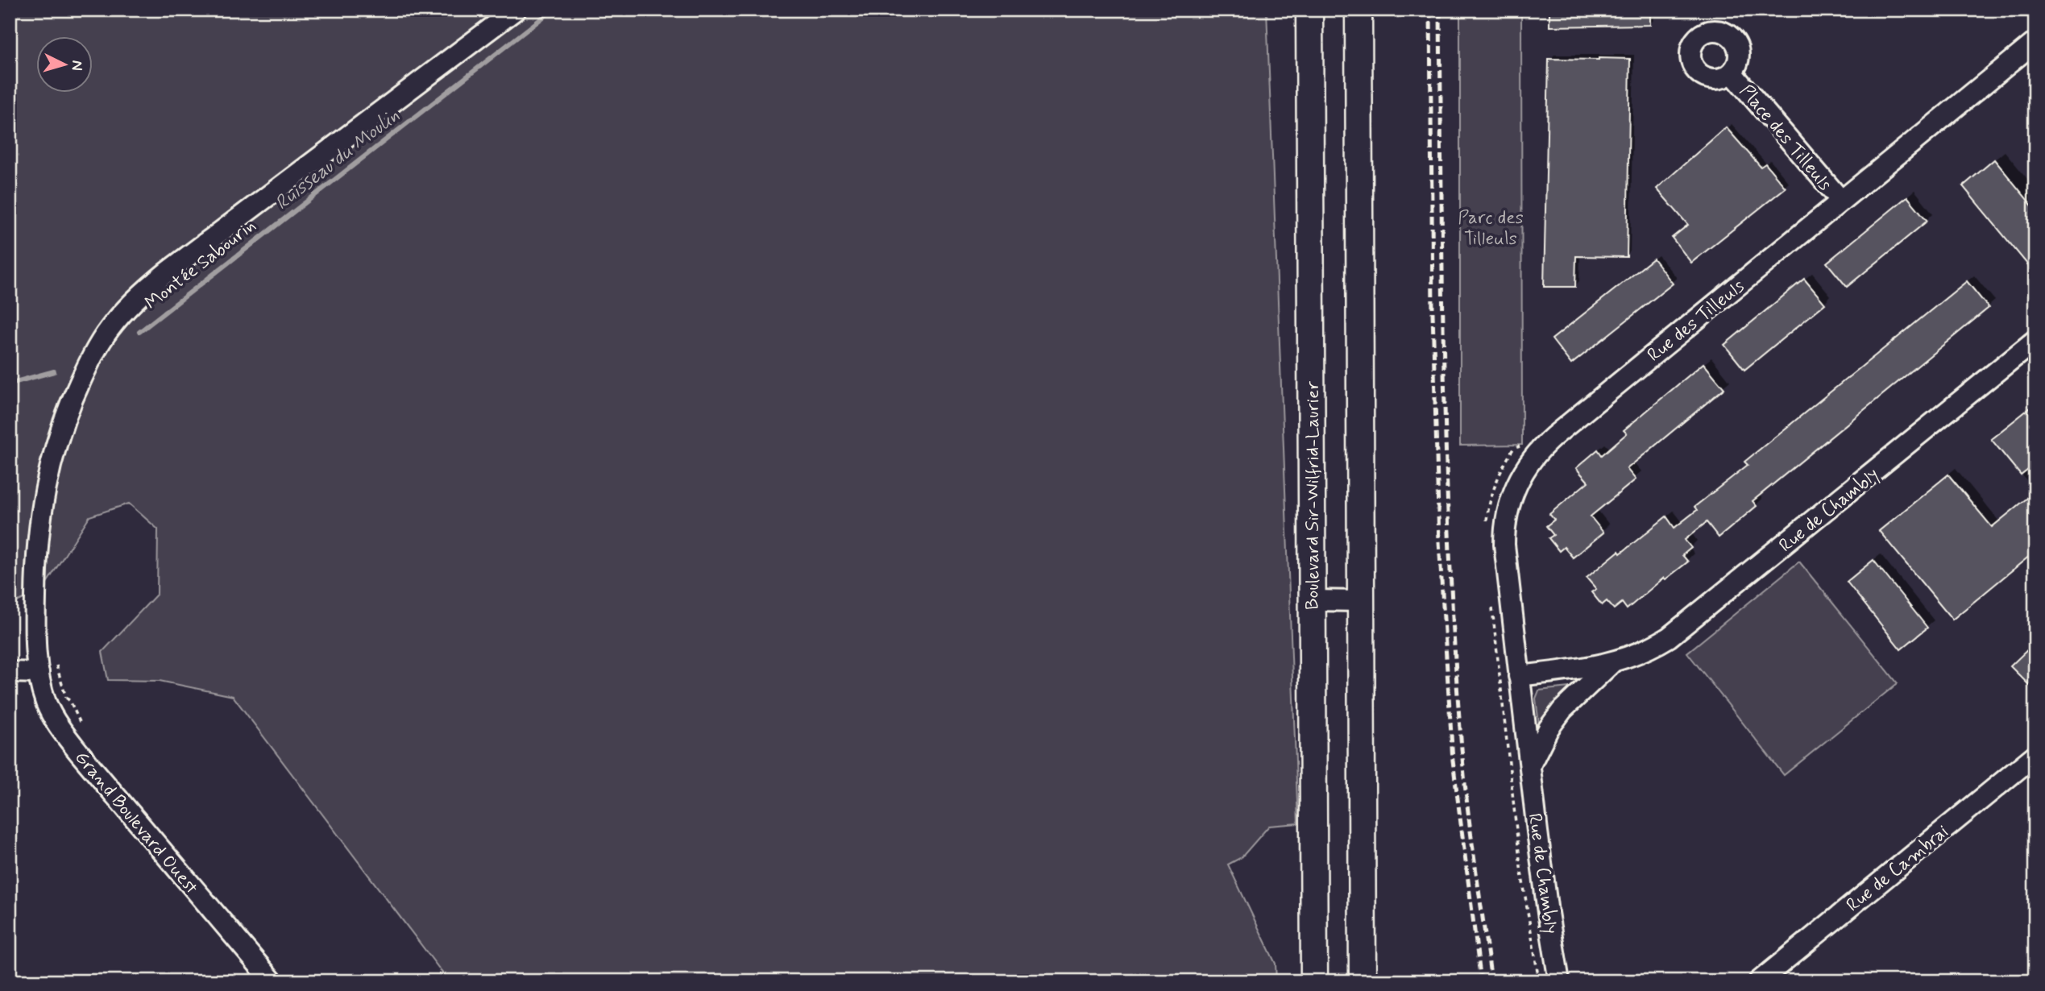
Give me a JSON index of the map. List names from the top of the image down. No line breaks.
{"streets":{"main road":["Boulevard Sir-Wilfrid-Laurier"],"street":["Place des Tilleuls","Montée Sabourin","Rue des Tilleuls","Rue de Chambly","Grand Boulevard Ouest","Rue de Cambrai"]},"crossings":[["Place des Tilleuls","Rue des Tilleuls"],["Montée Sabourin","Grand Boulevard Ouest"],["Rue des Tilleuls","Rue de Chambly"]],"water":["Ruisseau du Moulin"],"parks":["Parc des Tilleuls"],"north":"right"}
